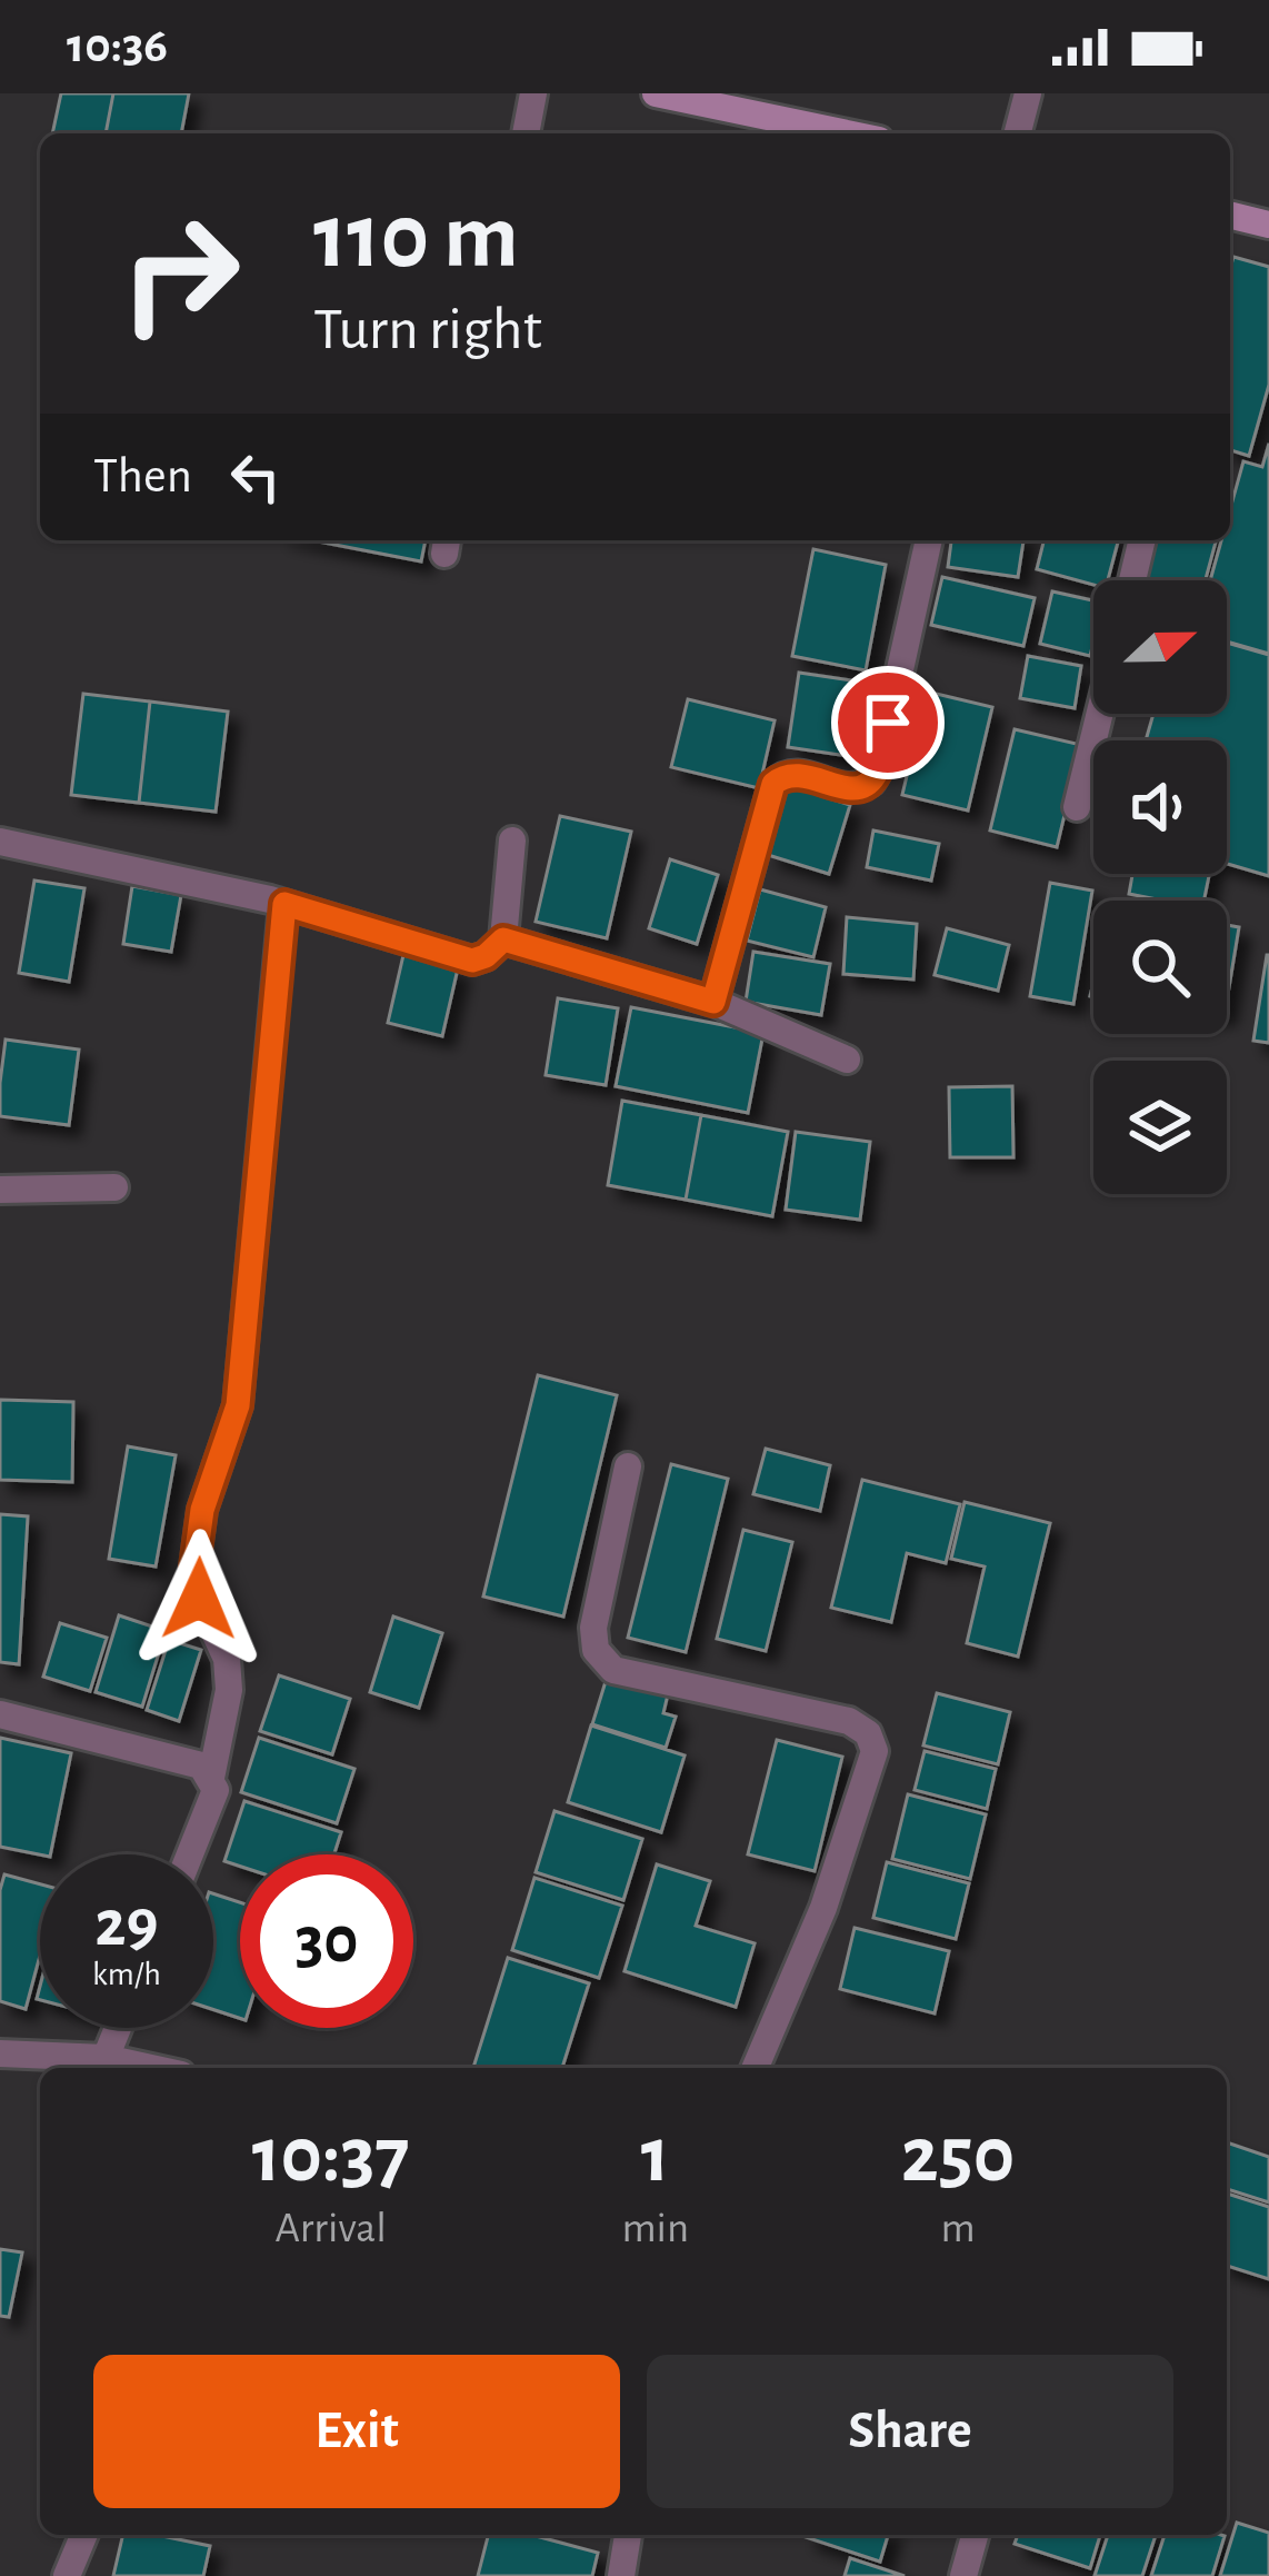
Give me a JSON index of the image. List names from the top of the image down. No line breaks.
{"north":"right","page":{"status":"10:36","turn":["110 m","Turn right"],"then":"Then","speed":"29 km/h","limit":"30","eta":["10:37","Arrival","1","min","250","m"],"buttons":["Exit","Share"]}}
